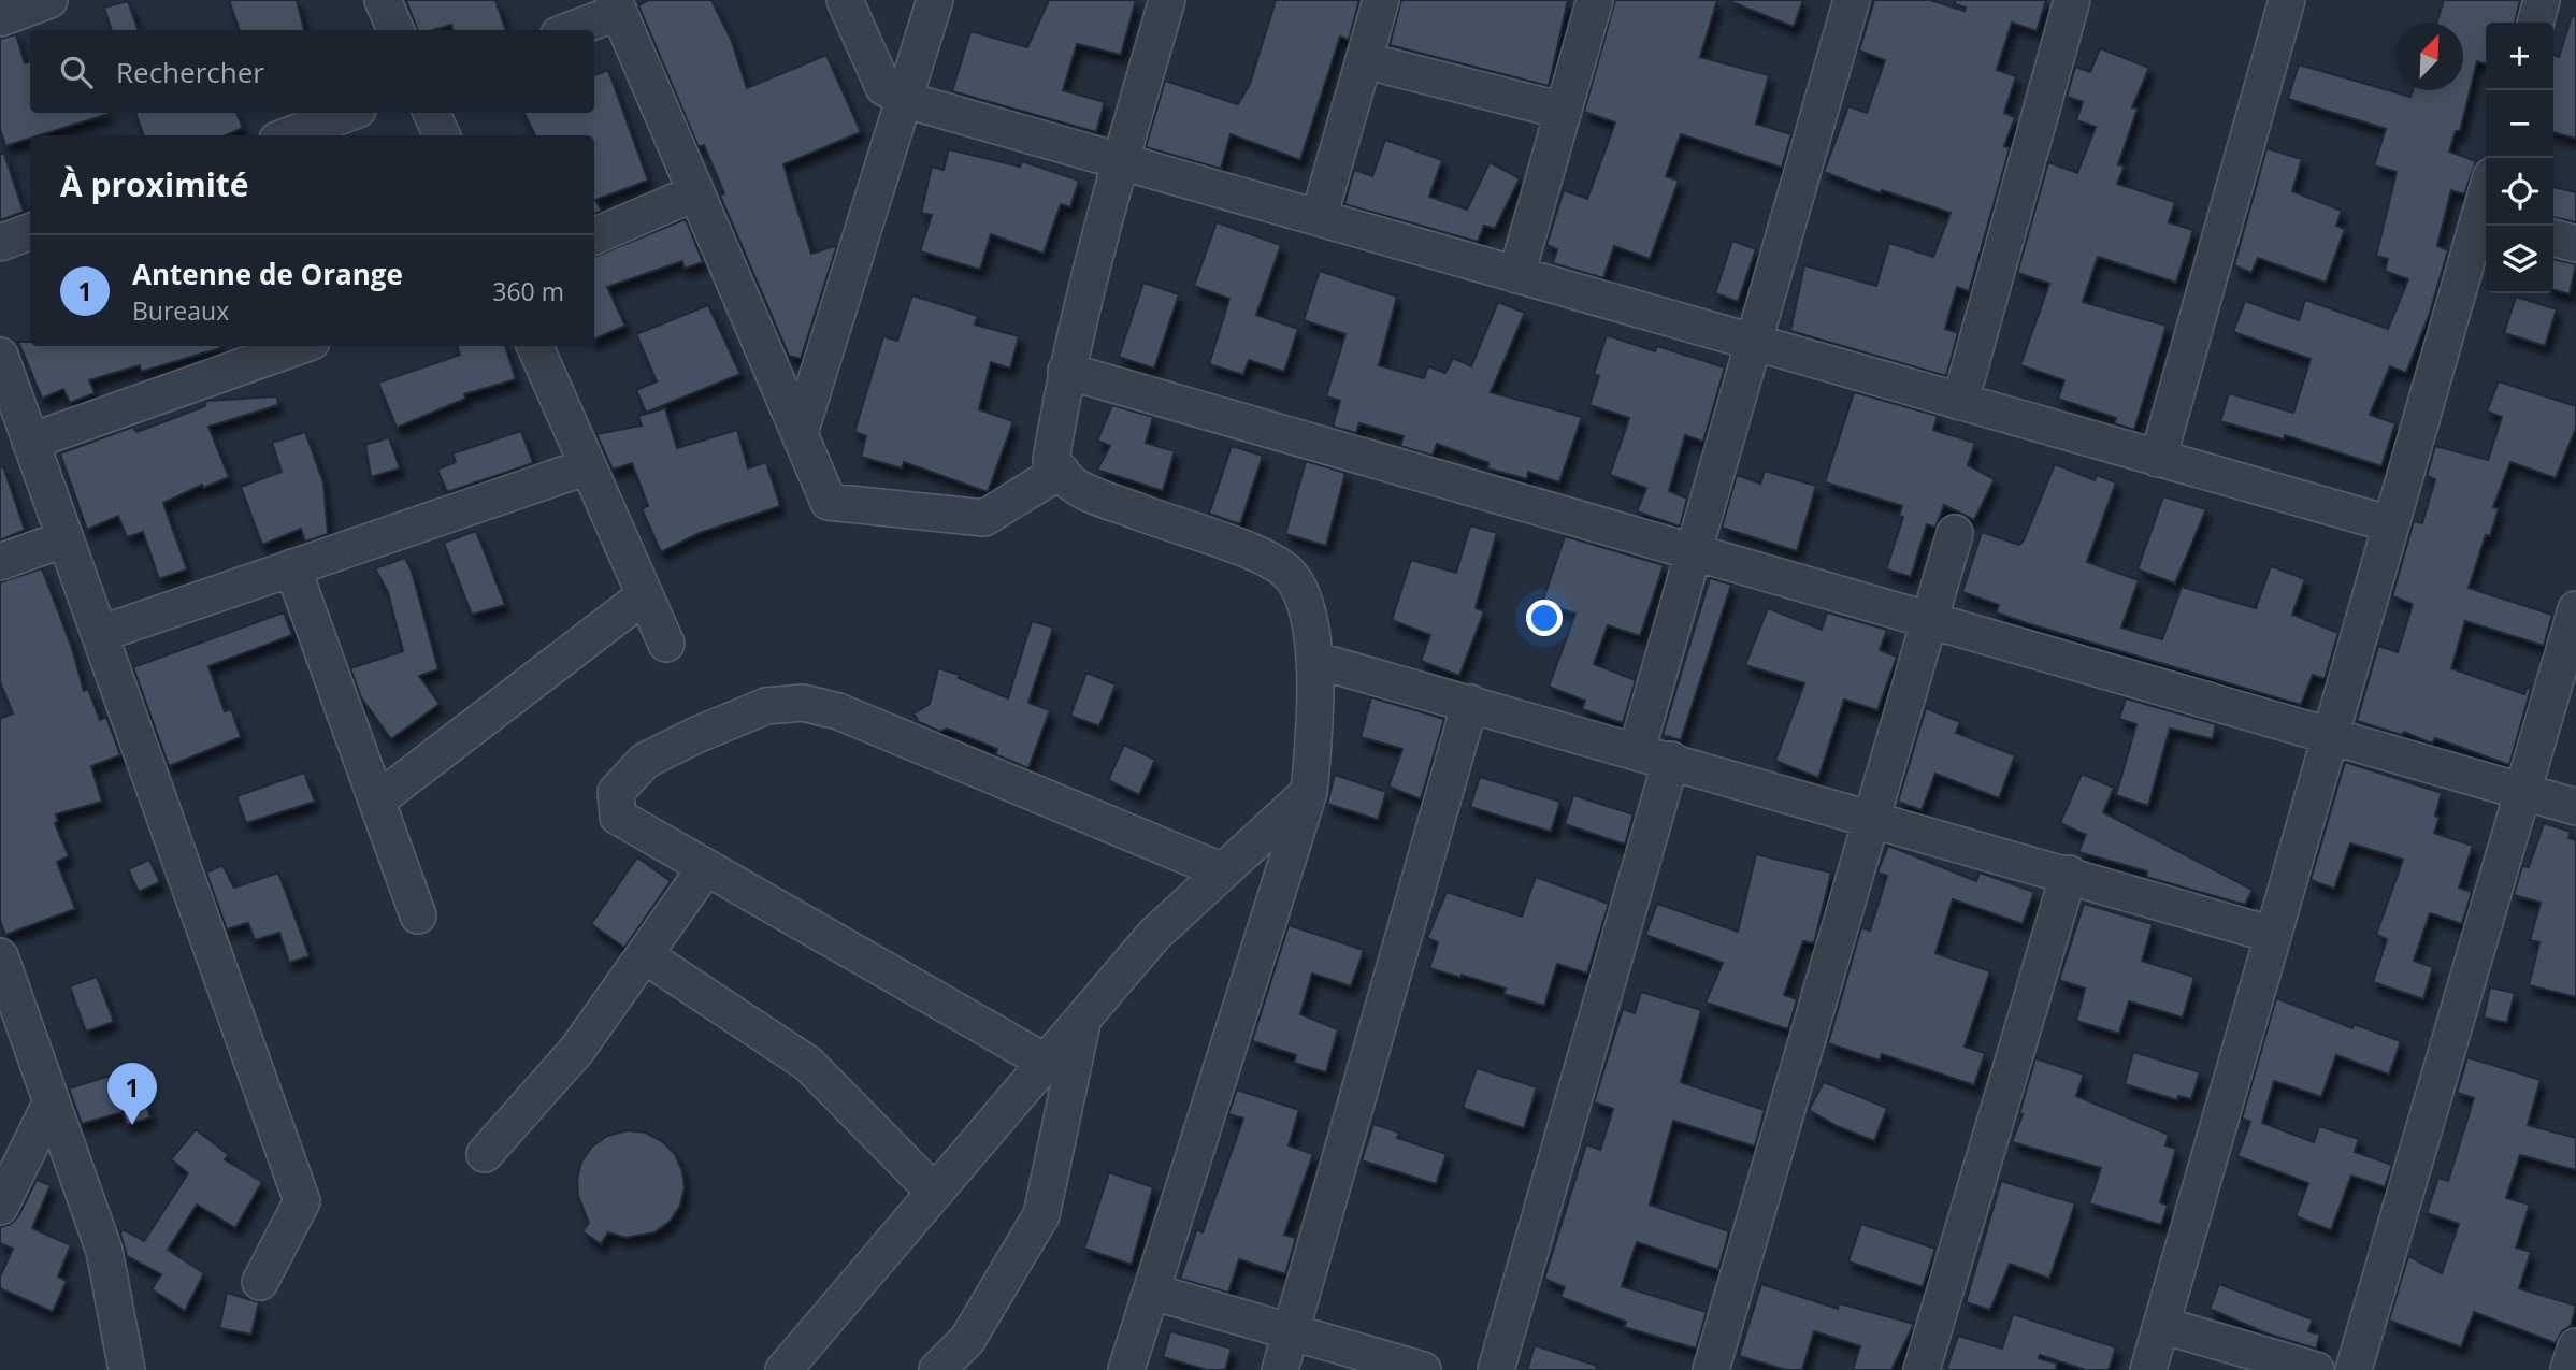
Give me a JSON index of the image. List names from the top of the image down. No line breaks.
{"north":"top right","page":{"map_buttons":["+","−"],"search":"Rechercher","heading":"À proximité","list":[{"mark":"1","name":"Antenne de Orange","note":"Bureaux","value":"360 m"}],"pins":"1"}}
